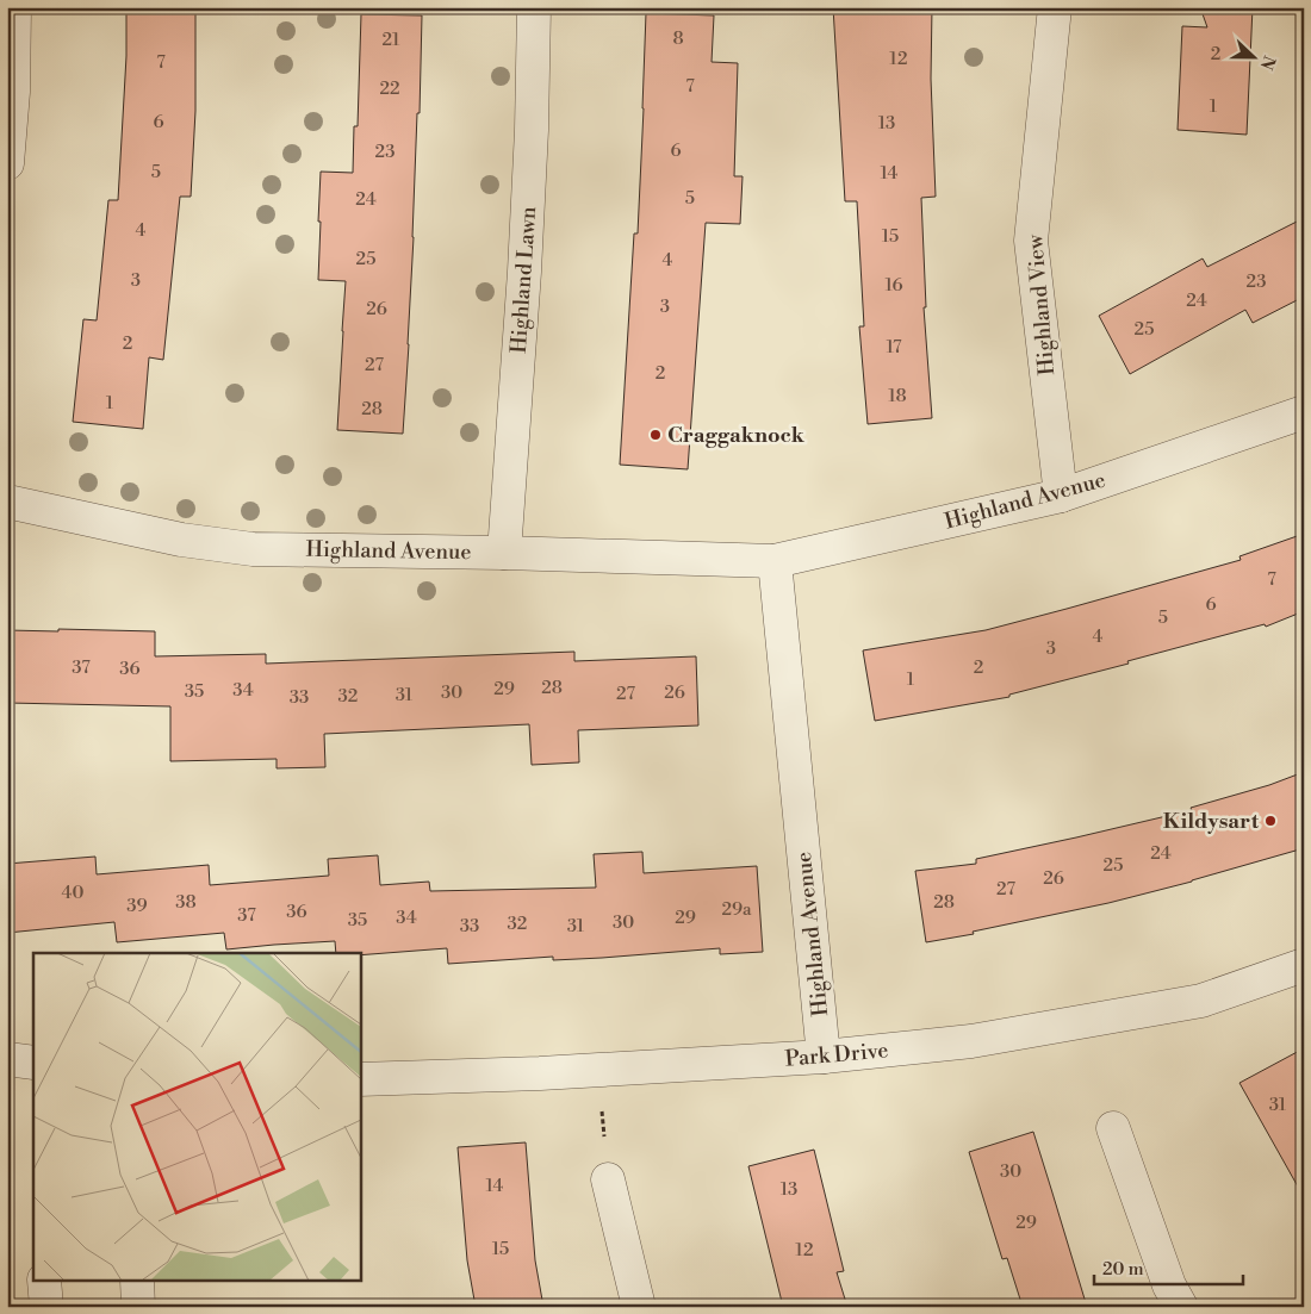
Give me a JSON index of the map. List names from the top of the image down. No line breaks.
{"streets":{"street":["Highland Lawn","Highland View","Highland Avenue","Park Drive"]},"crossings":[["Highland Lawn","Highland Avenue"],["Highland View","Highland Avenue"],["Highland Avenue","Park Drive"]],"places":["Craggaknock","Kildysart"],"house_numbers":["8","21","2","12","7","7","22","1","6","13","6","23","5","14","5","24","4","15","25","4","3","23","16","24","3","26","25","2","17","27","2","18","1","28","7","6","5","4","3","37","2","36","1","28","29","34","35","30","26","27","31","32","33","24","25","26","27","40","38","28","39","29a","36","37","34","29","35","30","32","33","31","31","30","14","13","29","15","12"],"scale_bar":"20 m","north":"right"}
